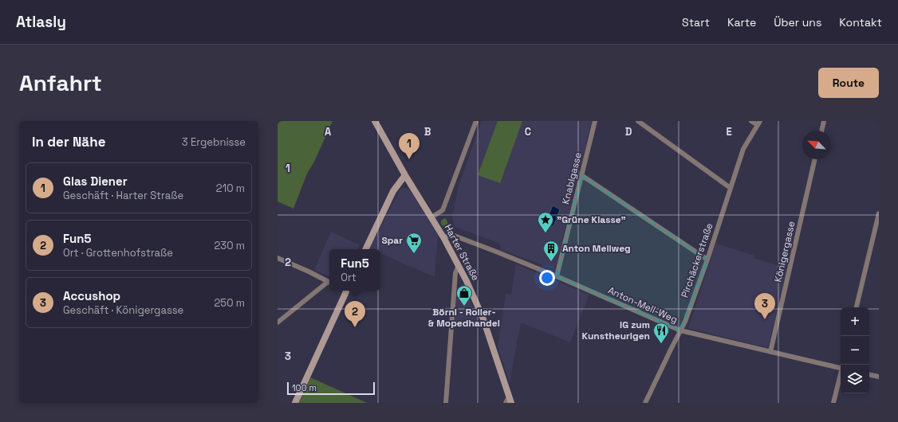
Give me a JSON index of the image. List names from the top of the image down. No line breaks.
{"streets":{"main road":["Harter Straße"],"street":["Knablgasse","Königergasse","Pirchäckerstraße","Anton-Mell-Weg"]},"crossings":[["Knablgasse","Anton-Mell-Weg"],["Königergasse","Anton-Mell-Weg"],["Harter Straße","Anton-Mell-Weg"],["Pirchäckerstraße","Anton-Mell-Weg"]],"places":{"place":["\"Grüne Klasse\""],"supermarket":["Spar"],"building":["Anton Mellweg"],"shop":["Börni - Roller- & Mopedhandel"],"restaurant":["IG zum Kunstheurigen"]},"scale_bar":"100 m","north":"top left","page":{"header":"Atlasly","nav":["Start","Karte","Über uns","Kontakt"],"buttons":"Route","title":"Anfahrt","heading":["In der Nähe","3 Ergebnisse"],"pins":["1","3","2"],"list":[{"mark":"1","name":"Glas Diener","note":"Geschäft · Harter Straße","value":"210 m"},{"mark":"2","name":"Fun5","note":"Ort · Grottenhofstraße","value":"230 m"},{"mark":"3","name":"Accushop","note":"Geschäft · Königergasse","value":"250 m"}],"popup":["Fun5","Ort"],"map_buttons":["+","−"],"scale":"100 m"},"grid":{"columns":["A","B","C","D","E"],"rows":["1","2","3"]}}
